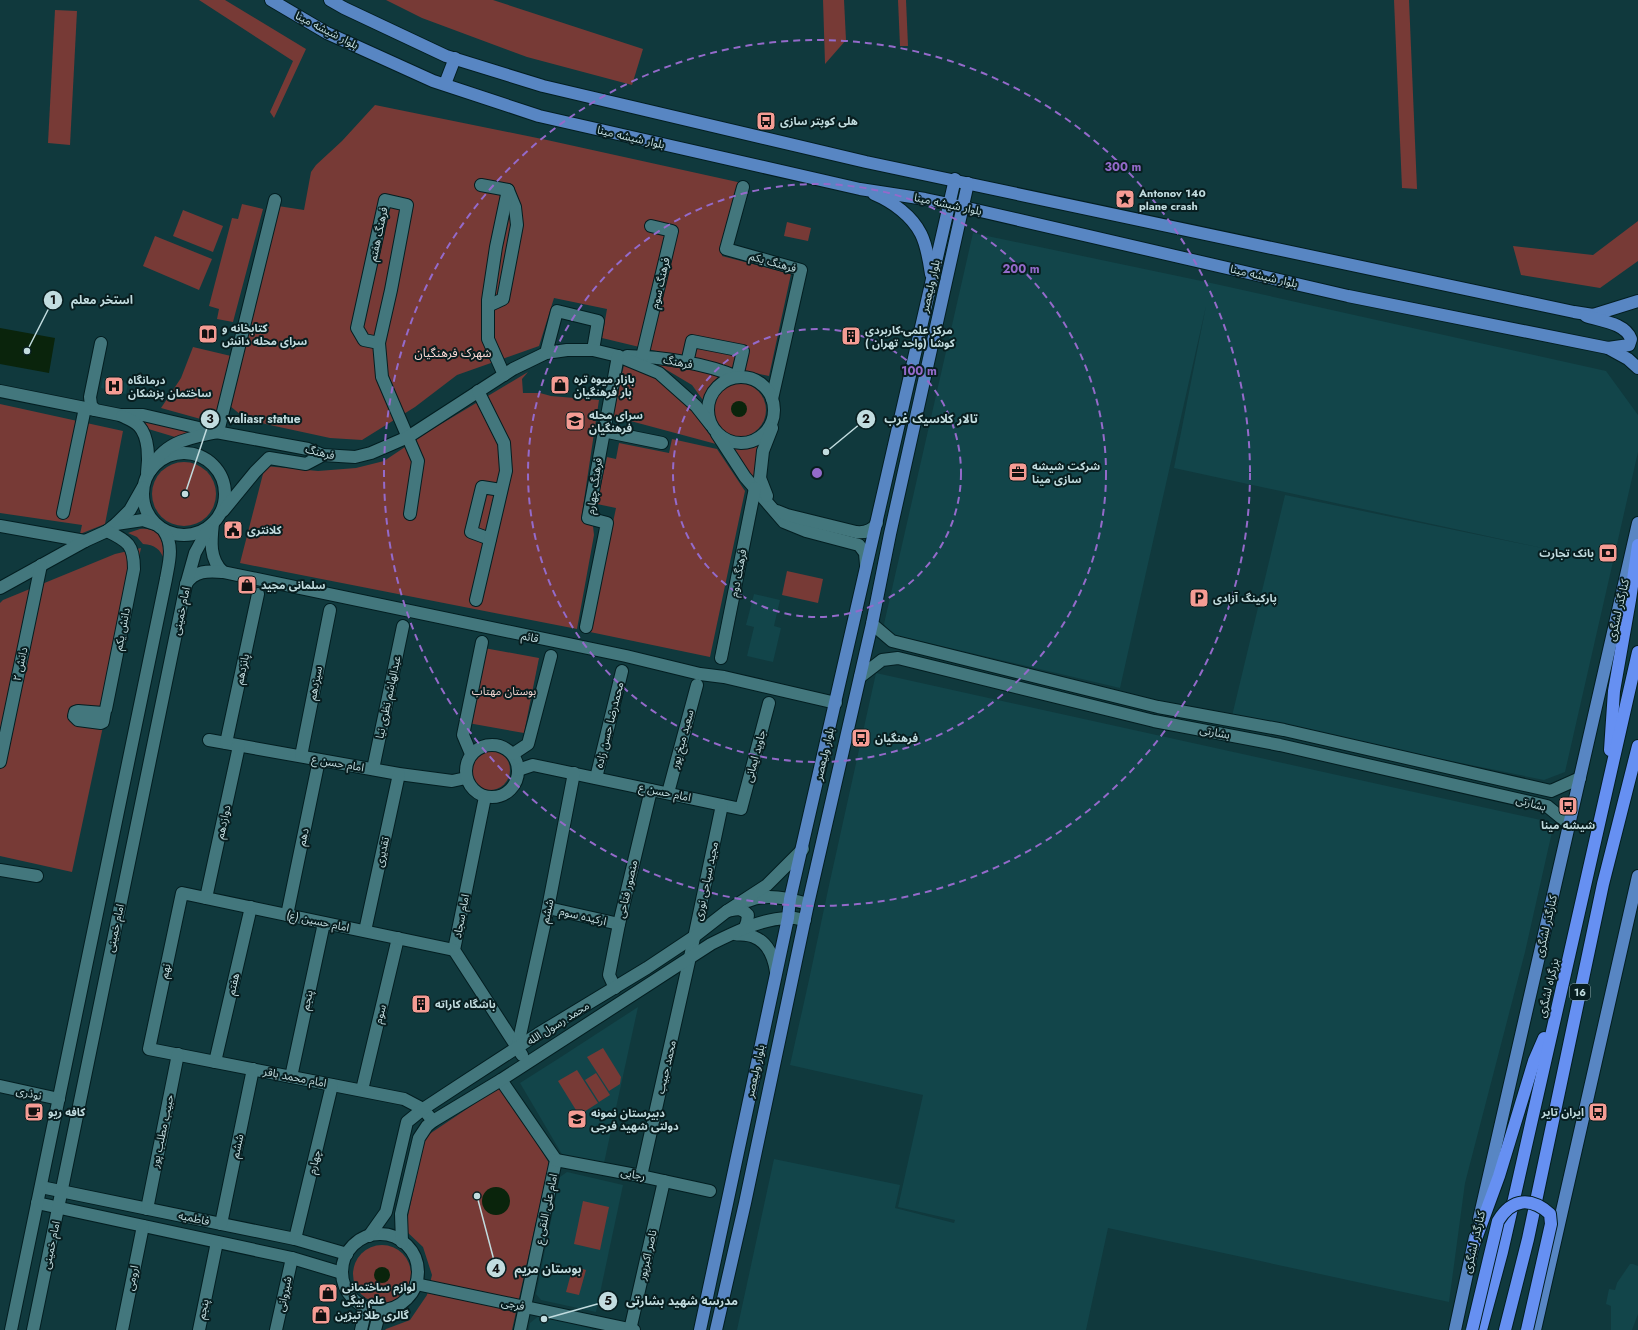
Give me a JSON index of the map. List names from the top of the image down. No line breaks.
{"streets":{"highway":["بزرگراه لشگری","16"],"main road":["بلوار شیشه مینا","بلوار ولیعصر","کنارگذر لشگری"],"street":["فرهنگ هفتم","فرهنگ یکم","فرهنگ سوم","فرهنگ","فرهنگ چهارم","فرهنگ دوم","امام خمینی","دانش یکم","قائم","دانش ۲","پانزدهم","سیزدهم","عبدالهاشم نظری نیا","محمدرضا حسن زاده","بشارتی","سعید میخ پور","جاوید ایمانی","امام حسن ع","دوازدهم","دهم","تقدیری","مجید سیاحی نوری","منصور فتاحی","ششم","امام سجاد","ارکیده سوم","امام حسین (ع)","نهم","هفتم","پنجم","سوم","محمد رسول الله","محمد حبیب","امام محمد باقر","نوذری","حبیب مطلب پور","چهارم","رجایی","امام علی النقی ع","فاطمیه","ناصر اکبرپور","ارومی","شیروانی","فرجی"]},"crossings":[["بلوار شیشه مینا","بلوار ولیعصر"],["فرهنگ هفتم","فرهنگ"],["فرهنگ یکم","فرهنگ"],["فرهنگ سوم","فرهنگ"],["بلوار ولیعصر","قائم"],["بلوار ولیعصر","بشارتی"],["بلوار ولیعصر","محمد رسول الله"],["فرهنگ","فرهنگ چهارم"],["فرهنگ","فرهنگ دوم"],["کنارگذر لشگری","بشارتی"],["امام خمینی","قائم"],["امام خمینی","نوذری"],["امام خمینی","فاطمیه"],["پانزدهم","امام حسن ع"],["سیزدهم","امام حسن ع"],["عبدالهاشم نظری نیا","امام حسن ع"],["محمدرضا حسن زاده","امام حسن ع"],["سعید میخ پور","امام حسن ع"],["جاوید ایمانی","امام حسن ع"],["امام حسن ع","دوازدهم"],["امام حسن ع","دهم"],["امام حسن ع","تقدیری"],["امام حسن ع","مجید سیاحی نوری"],["امام حسن ع","منصور فتاحی"],["امام حسن ع","ششم"],["امام حسن ع","امام سجاد"],["دوازدهم","امام حسین (ع)"],["دهم","امام حسین (ع)"],["تقدیری","امام حسین (ع)"],["مجید سیاحی نوری","محمد رسول الله"],["مجید سیاحی نوری","محمد حبیب"],["منصور فتاحی","ارکیده سوم"],["منصور فتاحی","محمد رسول الله"],["ششم","امام سجاد"],["ششم","ارکیده سوم"],["ششم","محمد رسول الله"],["ششم","امام محمد باقر"],["ششم","فاطمیه"],["امام سجاد","امام حسین (ع)"],["امام سجاد","محمد رسول الله"],["امام حسین (ع)","نهم"],["امام حسین (ع)","هفتم"],["امام حسین (ع)","پنجم"],["امام حسین (ع)","سوم"],["نهم","امام محمد باقر"],["هفتم","امام محمد باقر"],["پنجم","امام محمد باقر"],["پنجم","فاطمیه"],["سوم","امام محمد باقر"],["محمد رسول الله","محمد حبیب"],["محمد رسول الله","امام محمد باقر"],["محمد رسول الله","امام علی النقی ع"],["محمد رسول الله","فاطمیه"],["محمد رسول الله","فرجی"],["محمد حبیب","رجایی"],["امام محمد باقر","حبیب مطلب پور"],["امام محمد باقر","چهارم"],["حبیب مطلب پور","فاطمیه"],["چهارم","فاطمیه"],["رجایی","امام علی النقی ع"],["رجایی","ناصر اکبرپور"],["امام علی النقی ع","فرجی"],["فاطمیه","ارومی"],["فاطمیه","شیروانی"],["فاطمیه","فرجی"],["ناصر اکبرپور","فرجی"]],"districts":["شهرک فرهنگیان"],"parks":["بوستان مهتاب"],"places":{"bus stop":["هلی کوپتر سازی","فرهنگیان","شیشه مینا","ایران تایر"],"place":["Antonov 140 plane crash"],"library":["کتابخانه و سرای محله دانش"],"building":["مرکز علمی-کاربردی کوشا (واحد تهران )","باشگاه کاراته"],"other":["استخر معلم","تالار کلاسیک غرب","valiasr statue","بوستان مریم","مدرسه شهید بشارتی"],"shop":["بازار میوه تره بار فرهنگیان","سلمانی مجید","لوازم ساختمانی علم بیگی","گالری طلا تیژین"],"hospital":["درمانگاه ساختمان پزشکان"],"school or university":["سرای محله فرهنگیان","دبیرستان نمونه دولتی شهید فرجی"],"office":["شرکت شیشه سازی مینا"],"public building":["کلانتری"],"bank":["بانک تجارت"],"parking":["پارکینگ آزادی"],"cafe":["کافه ریو"]},"rings":["300 m","200 m","100 m"]}
